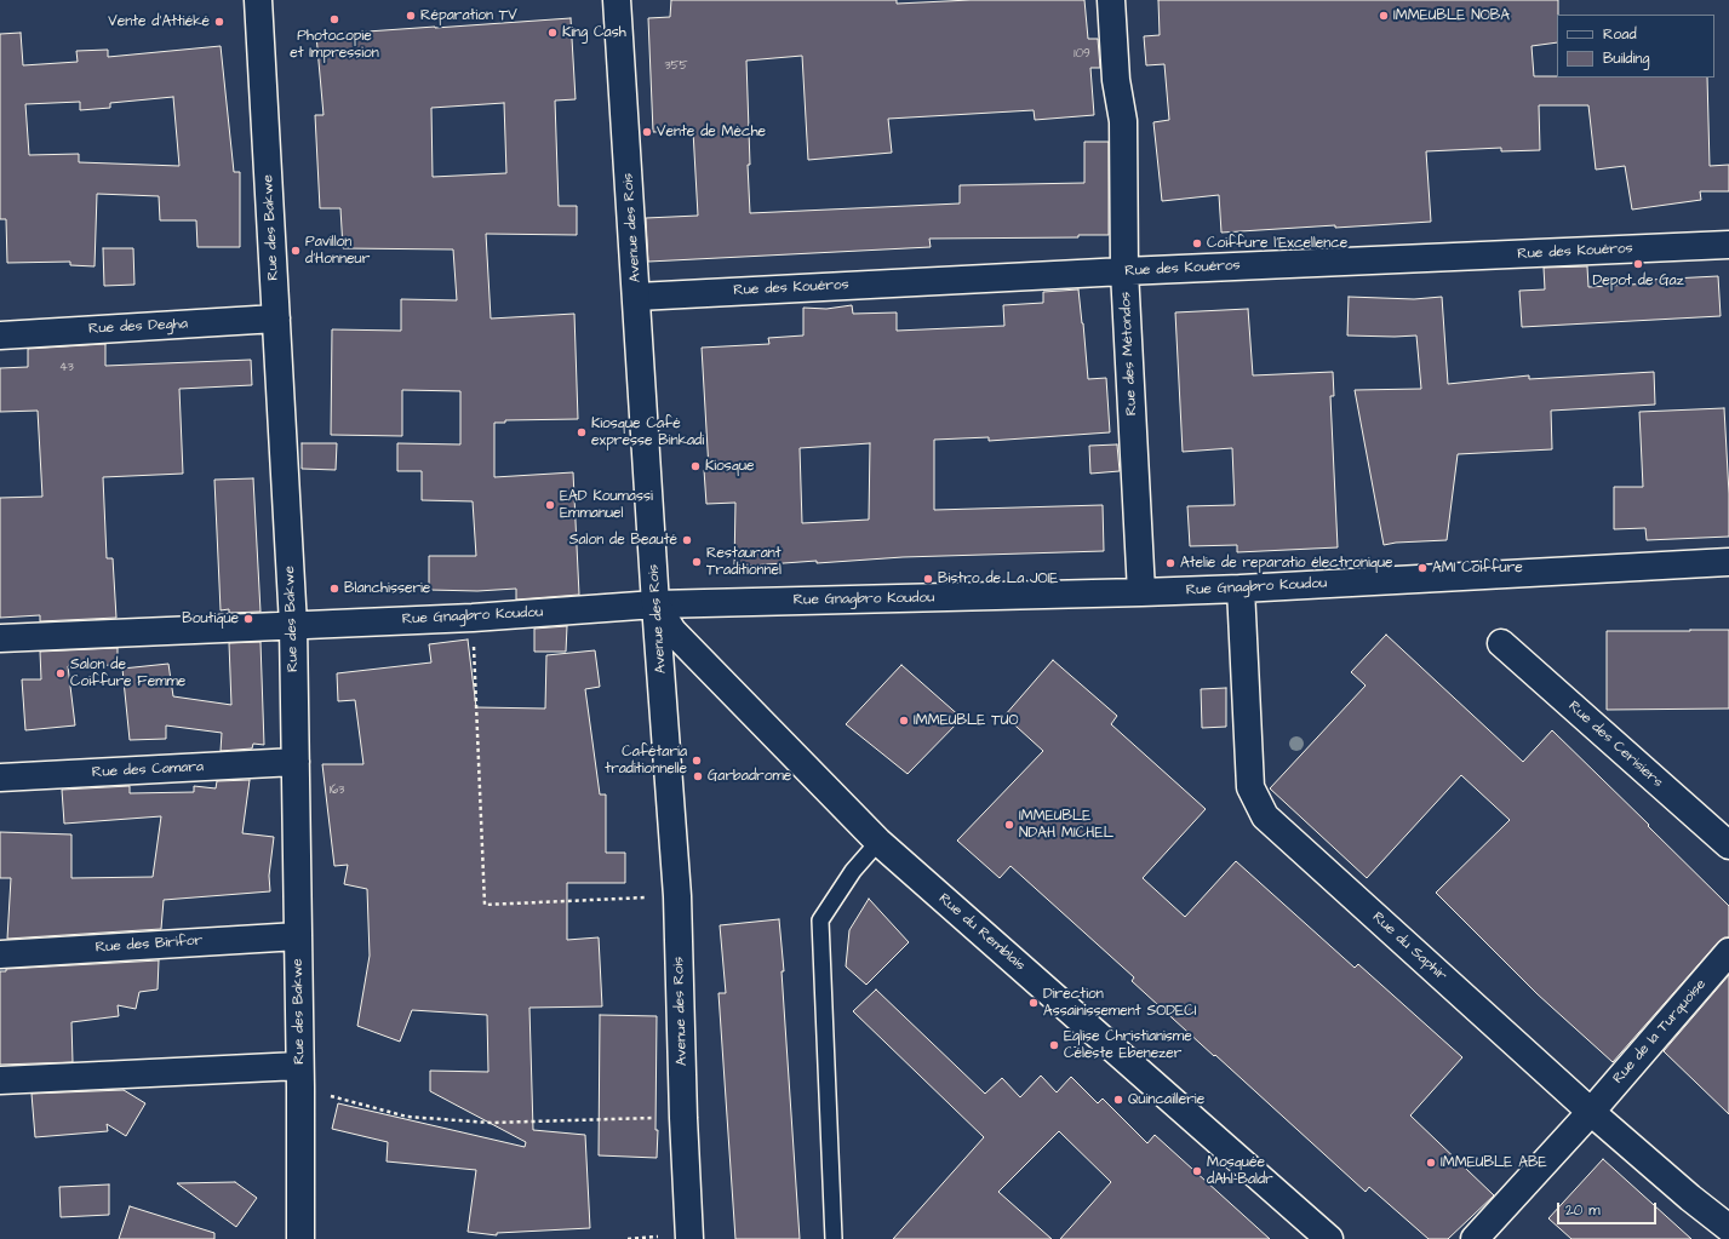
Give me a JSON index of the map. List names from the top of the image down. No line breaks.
{"streets":{"street":["Rue des Bakwe","Avenue des Rois","Rue des Kouéros","Rue des Degha","Rue des Métondos","Rue Gnagbro Koudou","Rue des Cerisiers","Rue des Camara","Rue du Remblais","Rue des Birifor","Rue du Saphir","Rue de la Turquoise"]},"crossings":[["Rue des Bakwe","Rue des Degha"],["Rue des Bakwe","Rue Gnagbro Koudou"],["Rue des Bakwe","Rue des Camara"],["Rue des Bakwe","Rue des Birifor"],["Avenue des Rois","Rue des Kouéros"],["Avenue des Rois","Rue Gnagbro Koudou"],["Avenue des Rois","Rue du Remblais"],["Rue des Kouéros","Rue des Métondos"],["Rue des Métondos","Rue Gnagbro Koudou"],["Rue Gnagbro Koudou","Rue du Remblais"],["Rue Gnagbro Koudou","Rue du Saphir"],["Rue du Saphir","Rue de la Turquoise"]],"places":["Réparation TV","IMMEUBLE NOBA","Photocopie et Impression","Vente d'Attiéké","King Cash","Vente de Mèche","Coiffure l'Excellence","Pavillon d'Honneur","Depot de Gaz","Kiosque Café expresse Binkadi","Kiosque","EAD Koumassi Emmanuel","Salon de Beauté","Restaurant Traditionnel","Atelie de reparatio électronique","AMI Coiffure","Bistro de La JOIE","Blanchisserie","Boutique","Salon de Coiffure Femme","IMMEUBLE TUO","Cafétaria traditionnelle","Garbadrome","IMMEUBLE NDAH MICHEL","Direction Assainissement SODECI","Eglise Christianisme Céleste Ebenezer","Quincaillerie","IMMEUBLE ABE","Mosquée dAhl-Baldr"],"house_numbers":["109","355","43","163"],"legend":["Road","Building"],"scale_bar":"20 m"}
